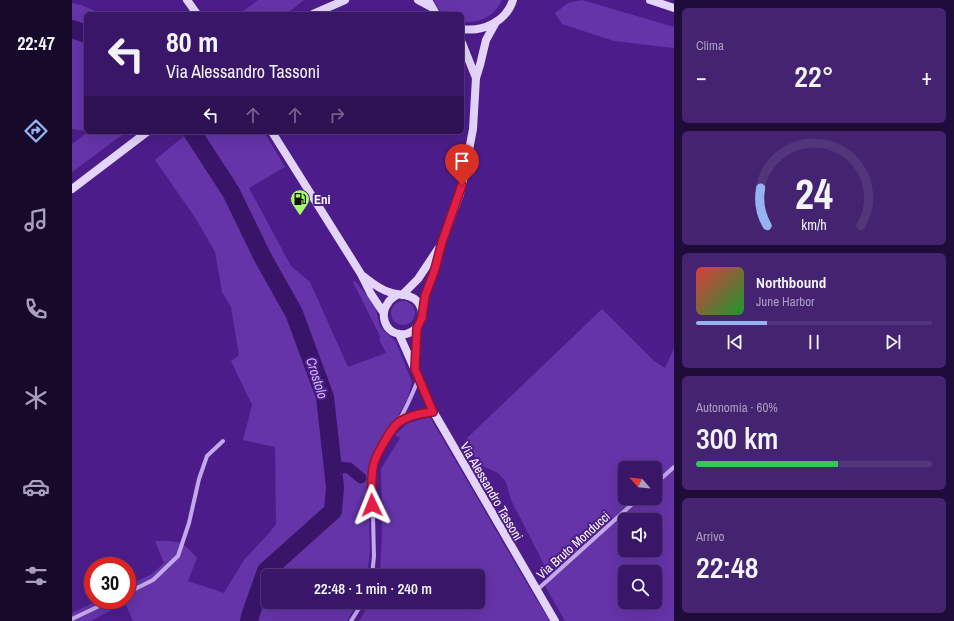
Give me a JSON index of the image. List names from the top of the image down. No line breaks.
{"streets":{"street":["Via Alessandro Tassoni","Via Bruto Monducci"]},"crossings":[["Via Alessandro Tassoni","Via Bruto Monducci"]],"water":["Crostolo"],"places":{"fuel station":["Eni"]},"north":"top left","page":{"tabs":"22:47","tile":["Clima",["Autonomia · 60%","300 km"],["Arrivo","22:48"]],"turn":["80 m","Via Alessandro Tassoni"],"heat":["−","22°","+"],"song":["Northbound","June Harbor"],"limit":"30","trip":"22:48 · 1 min · 240 m","gauge":["24","km/h"]}}
